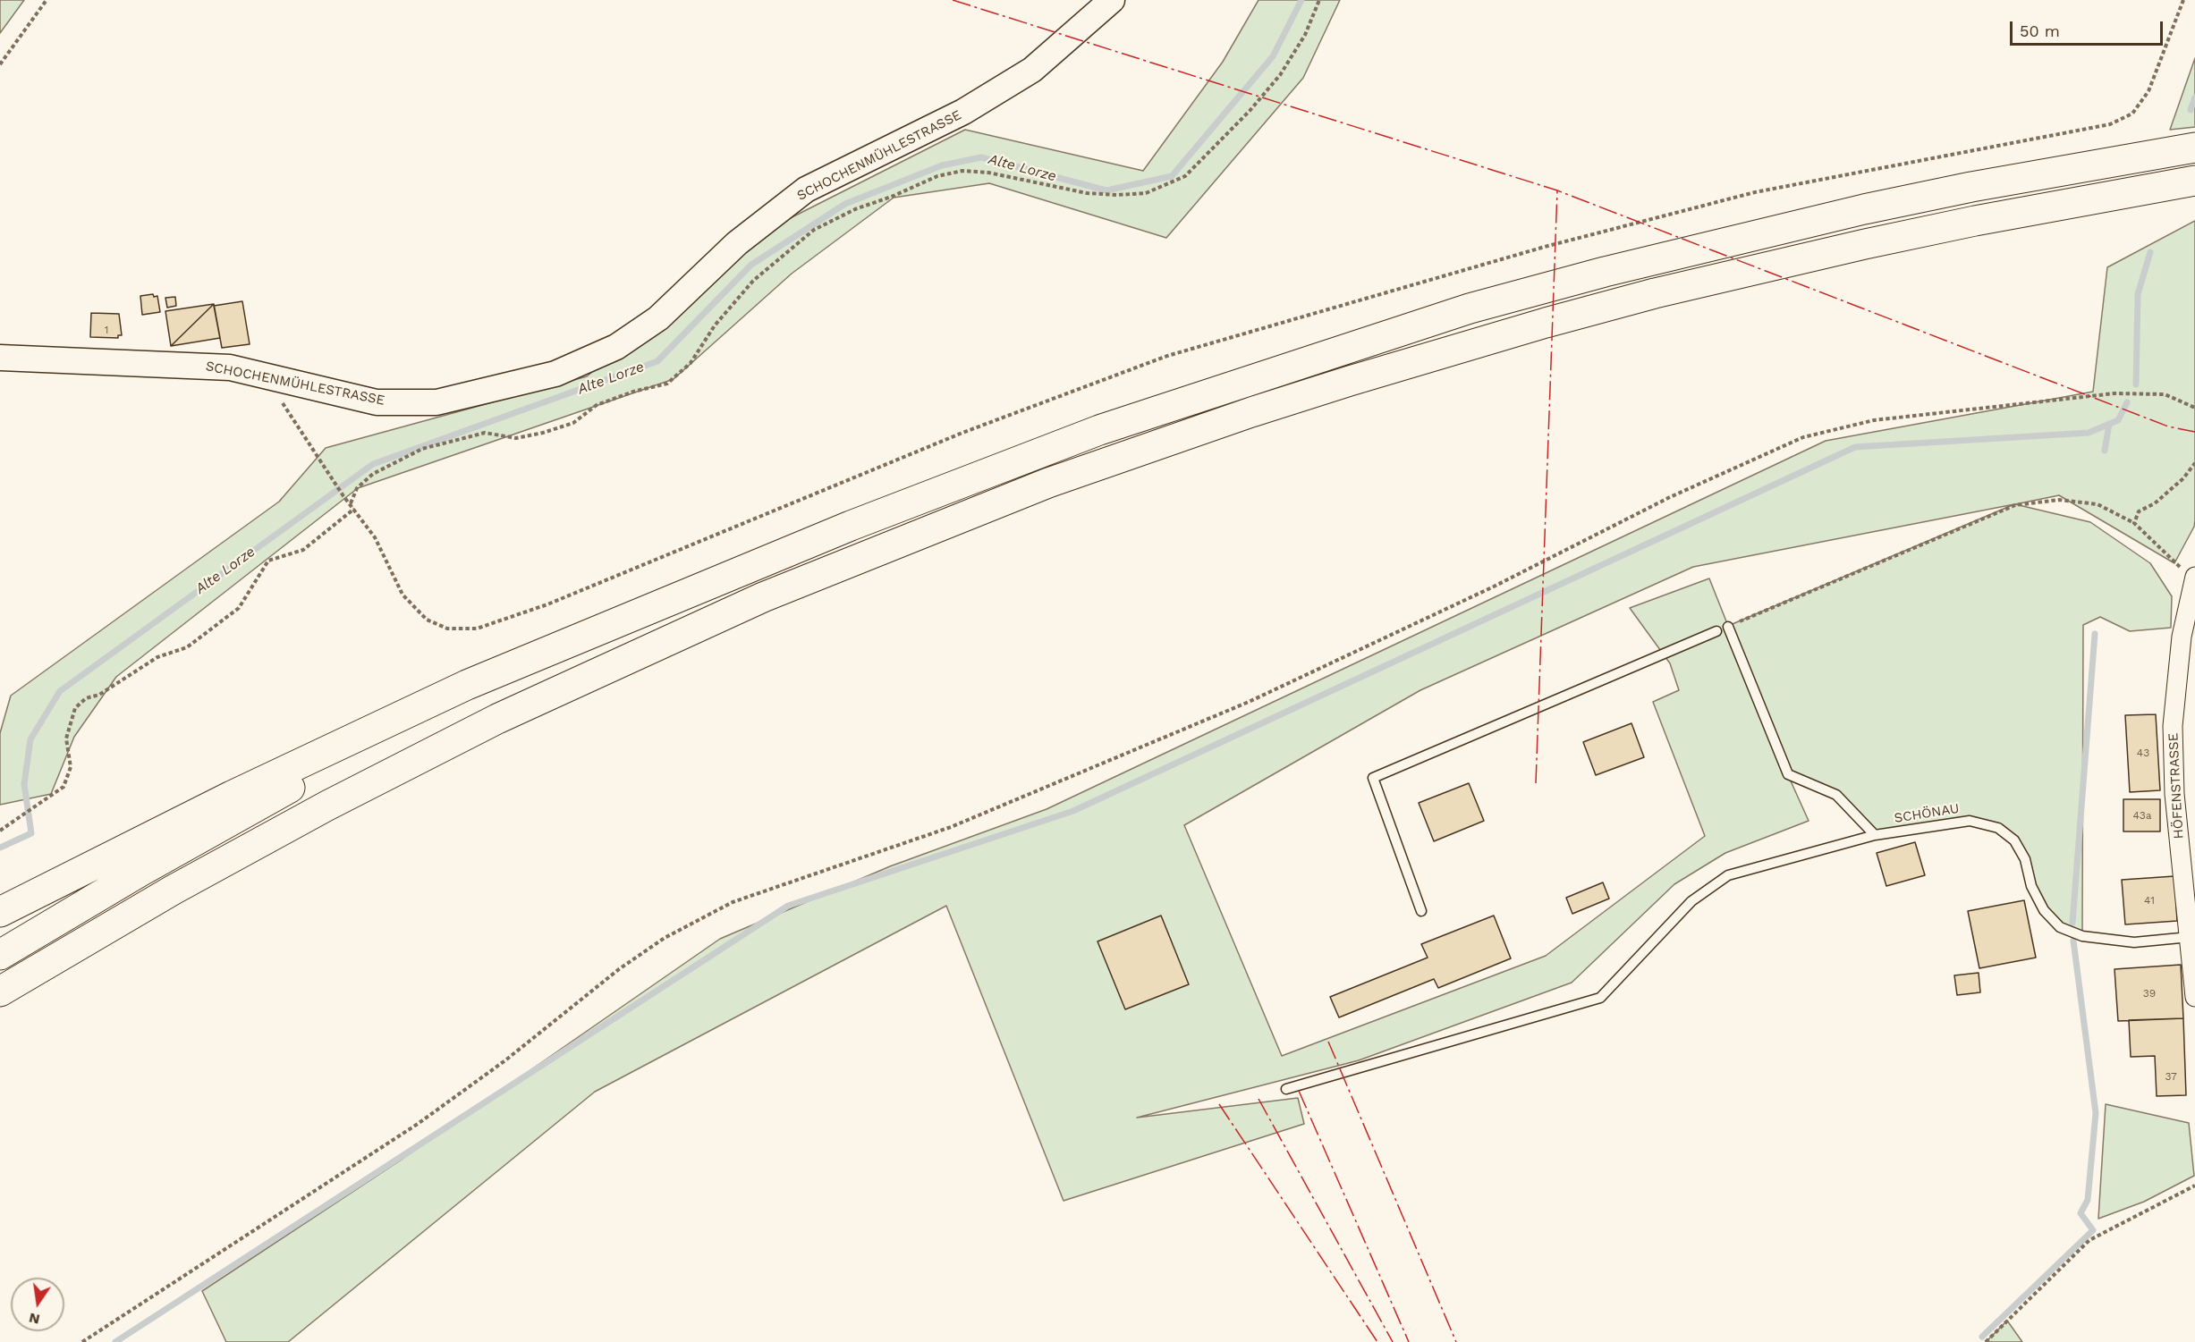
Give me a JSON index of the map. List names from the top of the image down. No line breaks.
{"streets":{"street":["SCHOCHENMÜHLESTRASSE","HÖFENSTRASSE"],"lane":["SCHÖNAU"]},"crossings":[["HÖFENSTRASSE","SCHÖNAU"]],"water":["Alte Lorze"],"house_numbers":["1","43","43a","41","39","37"],"scale_bar":"50 m","north":"bottom"}
